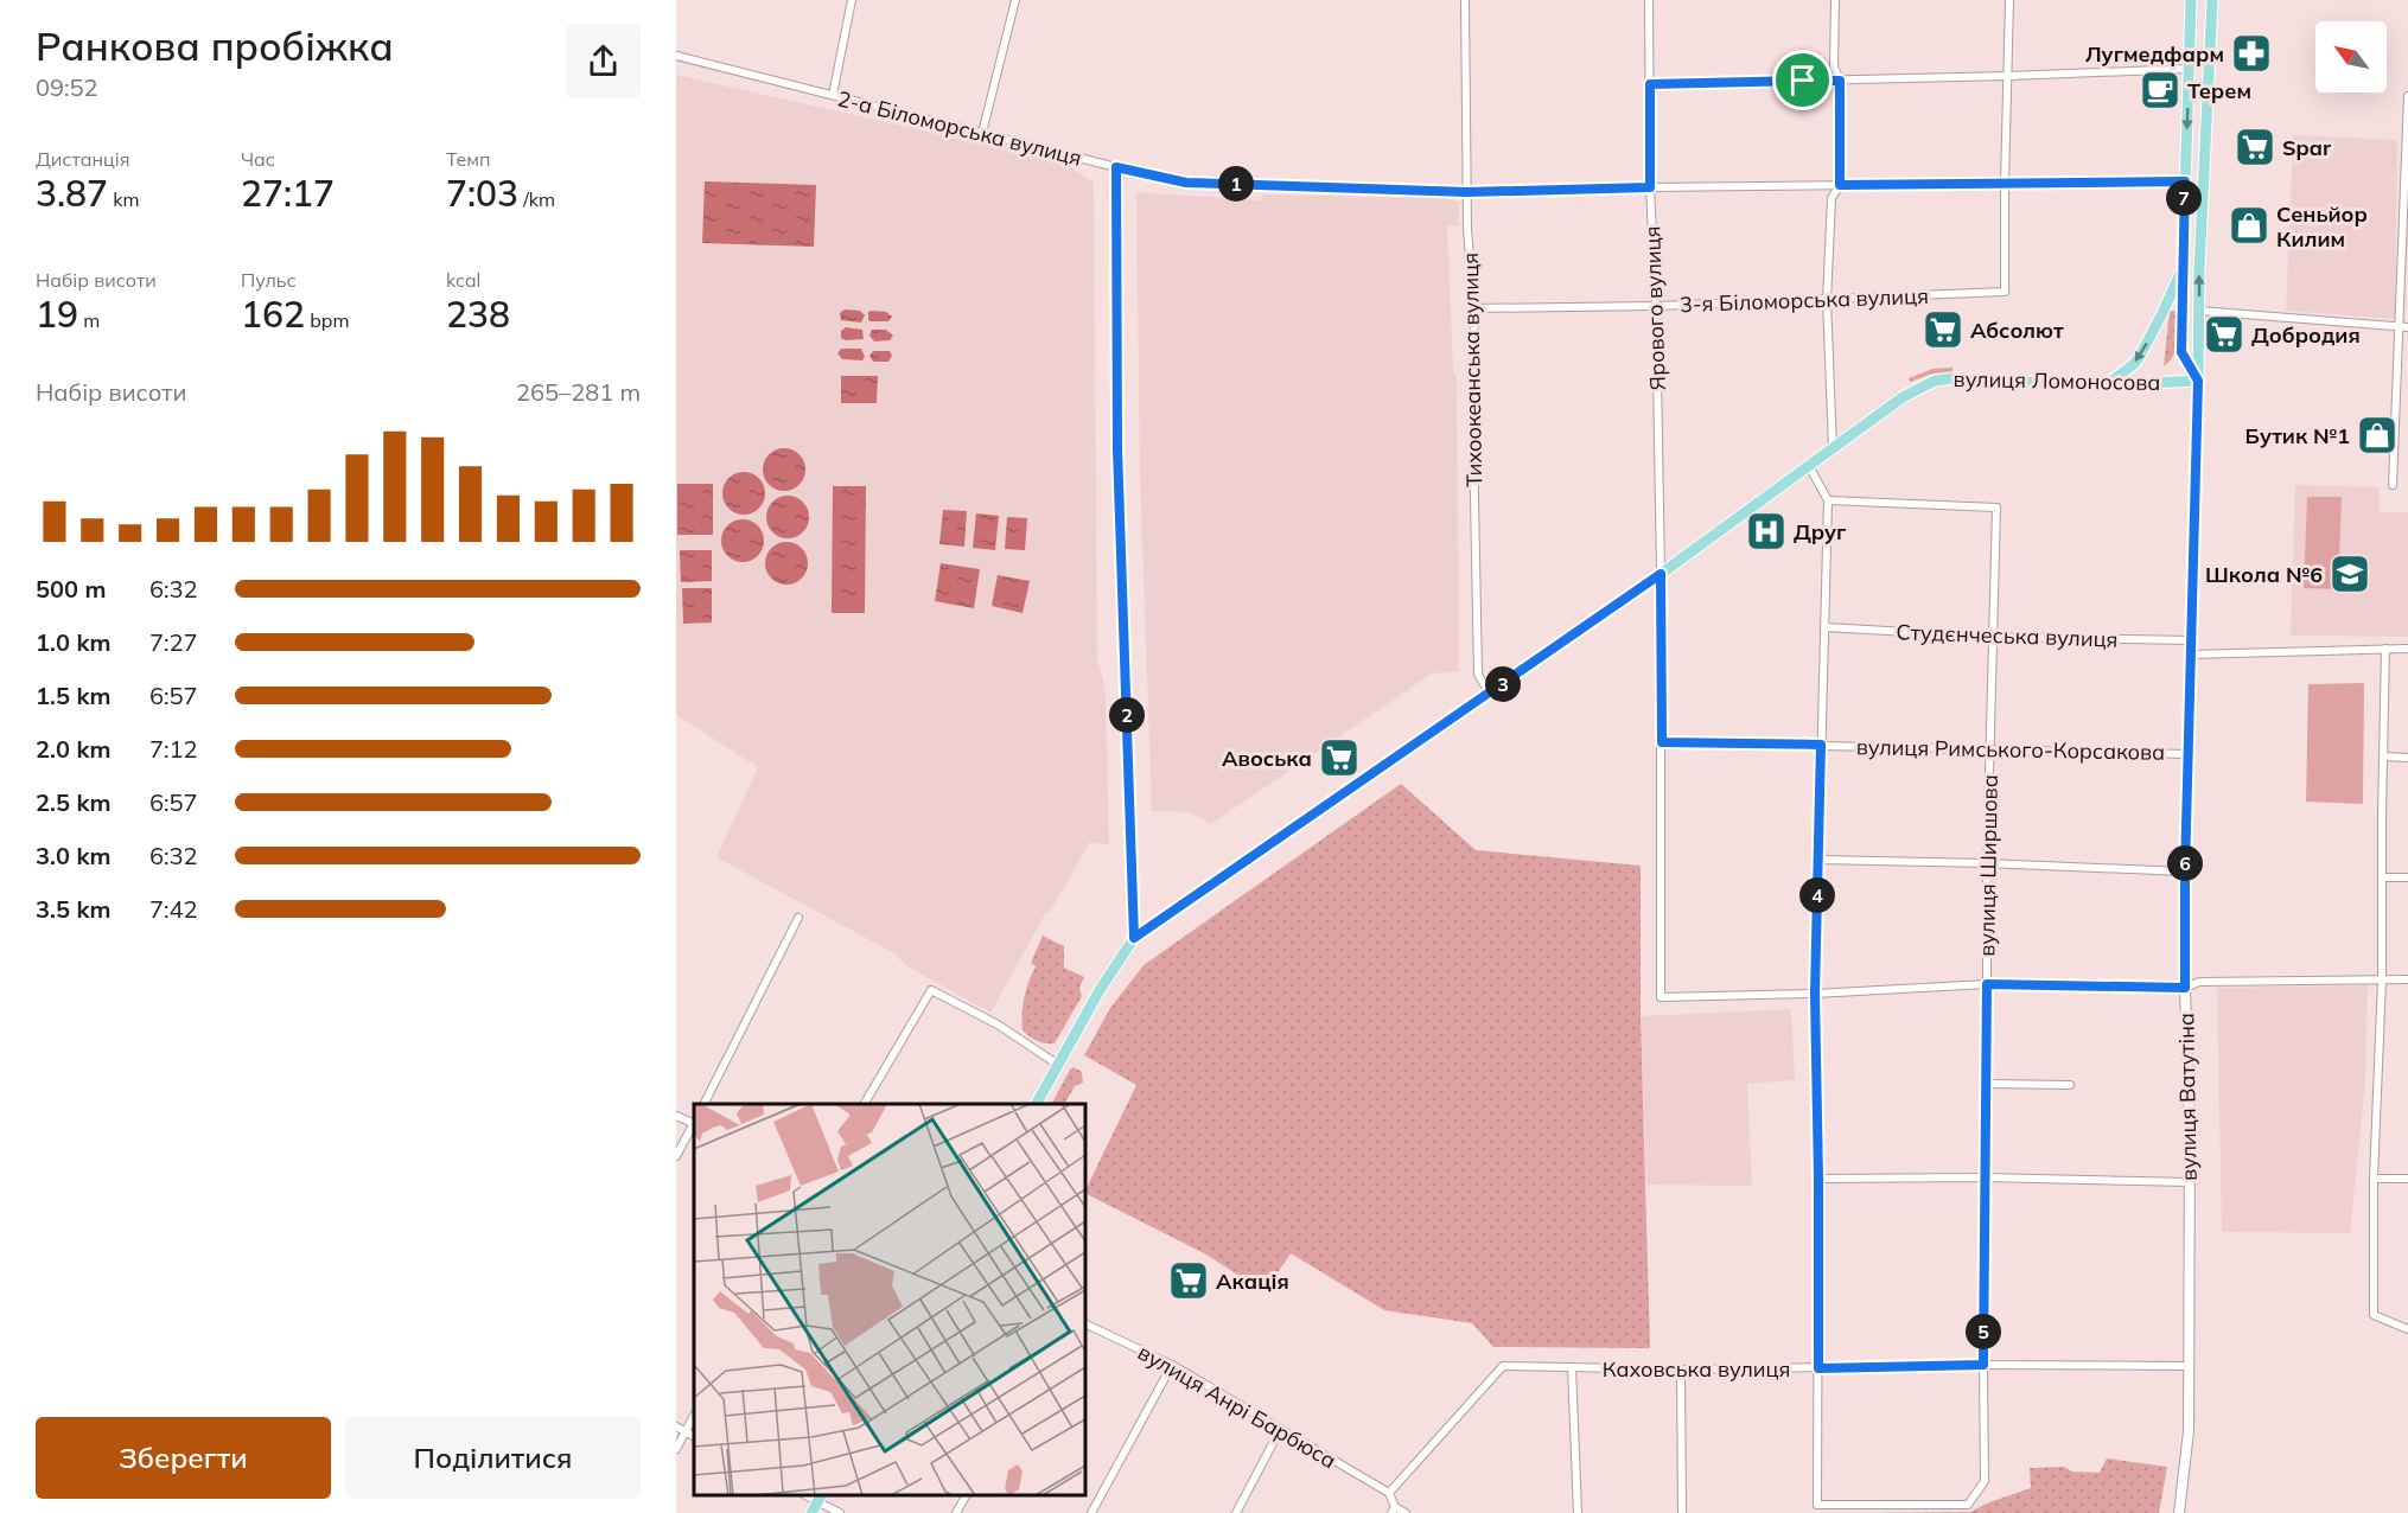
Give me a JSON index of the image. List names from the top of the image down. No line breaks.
{"streets":{"main road":["вулиця Ломоносова","вулиця Ватутіна"],"street":["2-а Біломорська вулиця","3-я Біломорська вулиця","Ярового вулиця","Тихоокеанська вулиця","Студєнчеська вулиця","вулиця Римського-Корсакова","вулиця Ширшова","Каховська вулиця","вулиця Анрі Барбюса"]},"crossings":[["2-а Біломорська вулиця","3-я Біломорська вулиця"],["2-а Біломорська вулиця","Ярового вулиця"],["2-а Біломорська вулиця","Тихоокеанська вулиця"],["2-а Біломорська вулиця","вулиця Ватутіна"],["3-я Біломорська вулиця","Ярового вулиця"],["3-я Біломорська вулиця","Тихоокеанська вулиця"],["Ярового вулиця","вулиця Ломоносова"],["Ярового вулиця","вулиця Римського-Корсакова"],["Тихоокеанська вулиця","вулиця Ломоносова"],["вулиця Ломоносова","вулиця Ватутіна"],["Студєнчеська вулиця","вулиця Ширшова"],["Студєнчеська вулиця","вулиця Ватутіна"],["вулиця Римського-Корсакова","вулиця Ширшова"],["вулиця Римського-Корсакова","вулиця Ватутіна"],["вулиця Ширшова","Каховська вулиця"],["вулиця Ватутіна","Каховська вулиця"],["Каховська вулиця","вулиця Анрі Барбюса"]],"places":{"pharmacy":["Лугмедфарм"],"cafe":["Терем"],"supermarket":["Spar","Абсолют","Добродия","Авоська","Акація"],"shop":["Сеньйор Килим","Бутик №1"],"hospital":["Друг"],"school or university":["Школа №6"]},"north":"top left","page":{"heading":["Ранкова пробіжка","09:52"],"stats":[["Дистанція","3.87 km"],["Час","27:17"],["Темп","7:03 /km"],["Набір висоти","19 m"],["Пульс","162 bpm"],["kcal","238"]],"pins":["1","7","3","2","6","4","5"],"chart":["Набір висоти","265–281 m"],"list":[{"name":"500 m","note":"6:32"},{"name":"1.0 km","note":"7:27"},{"name":"1.5 km","note":"6:57"},{"name":"2.0 km","note":"7:12"},{"name":"2.5 km","note":"6:57"},{"name":"3.0 km","note":"6:32"},{"name":"3.5 km","note":"7:42"}],"buttons":["Зберегти","Поділитися"]}}
